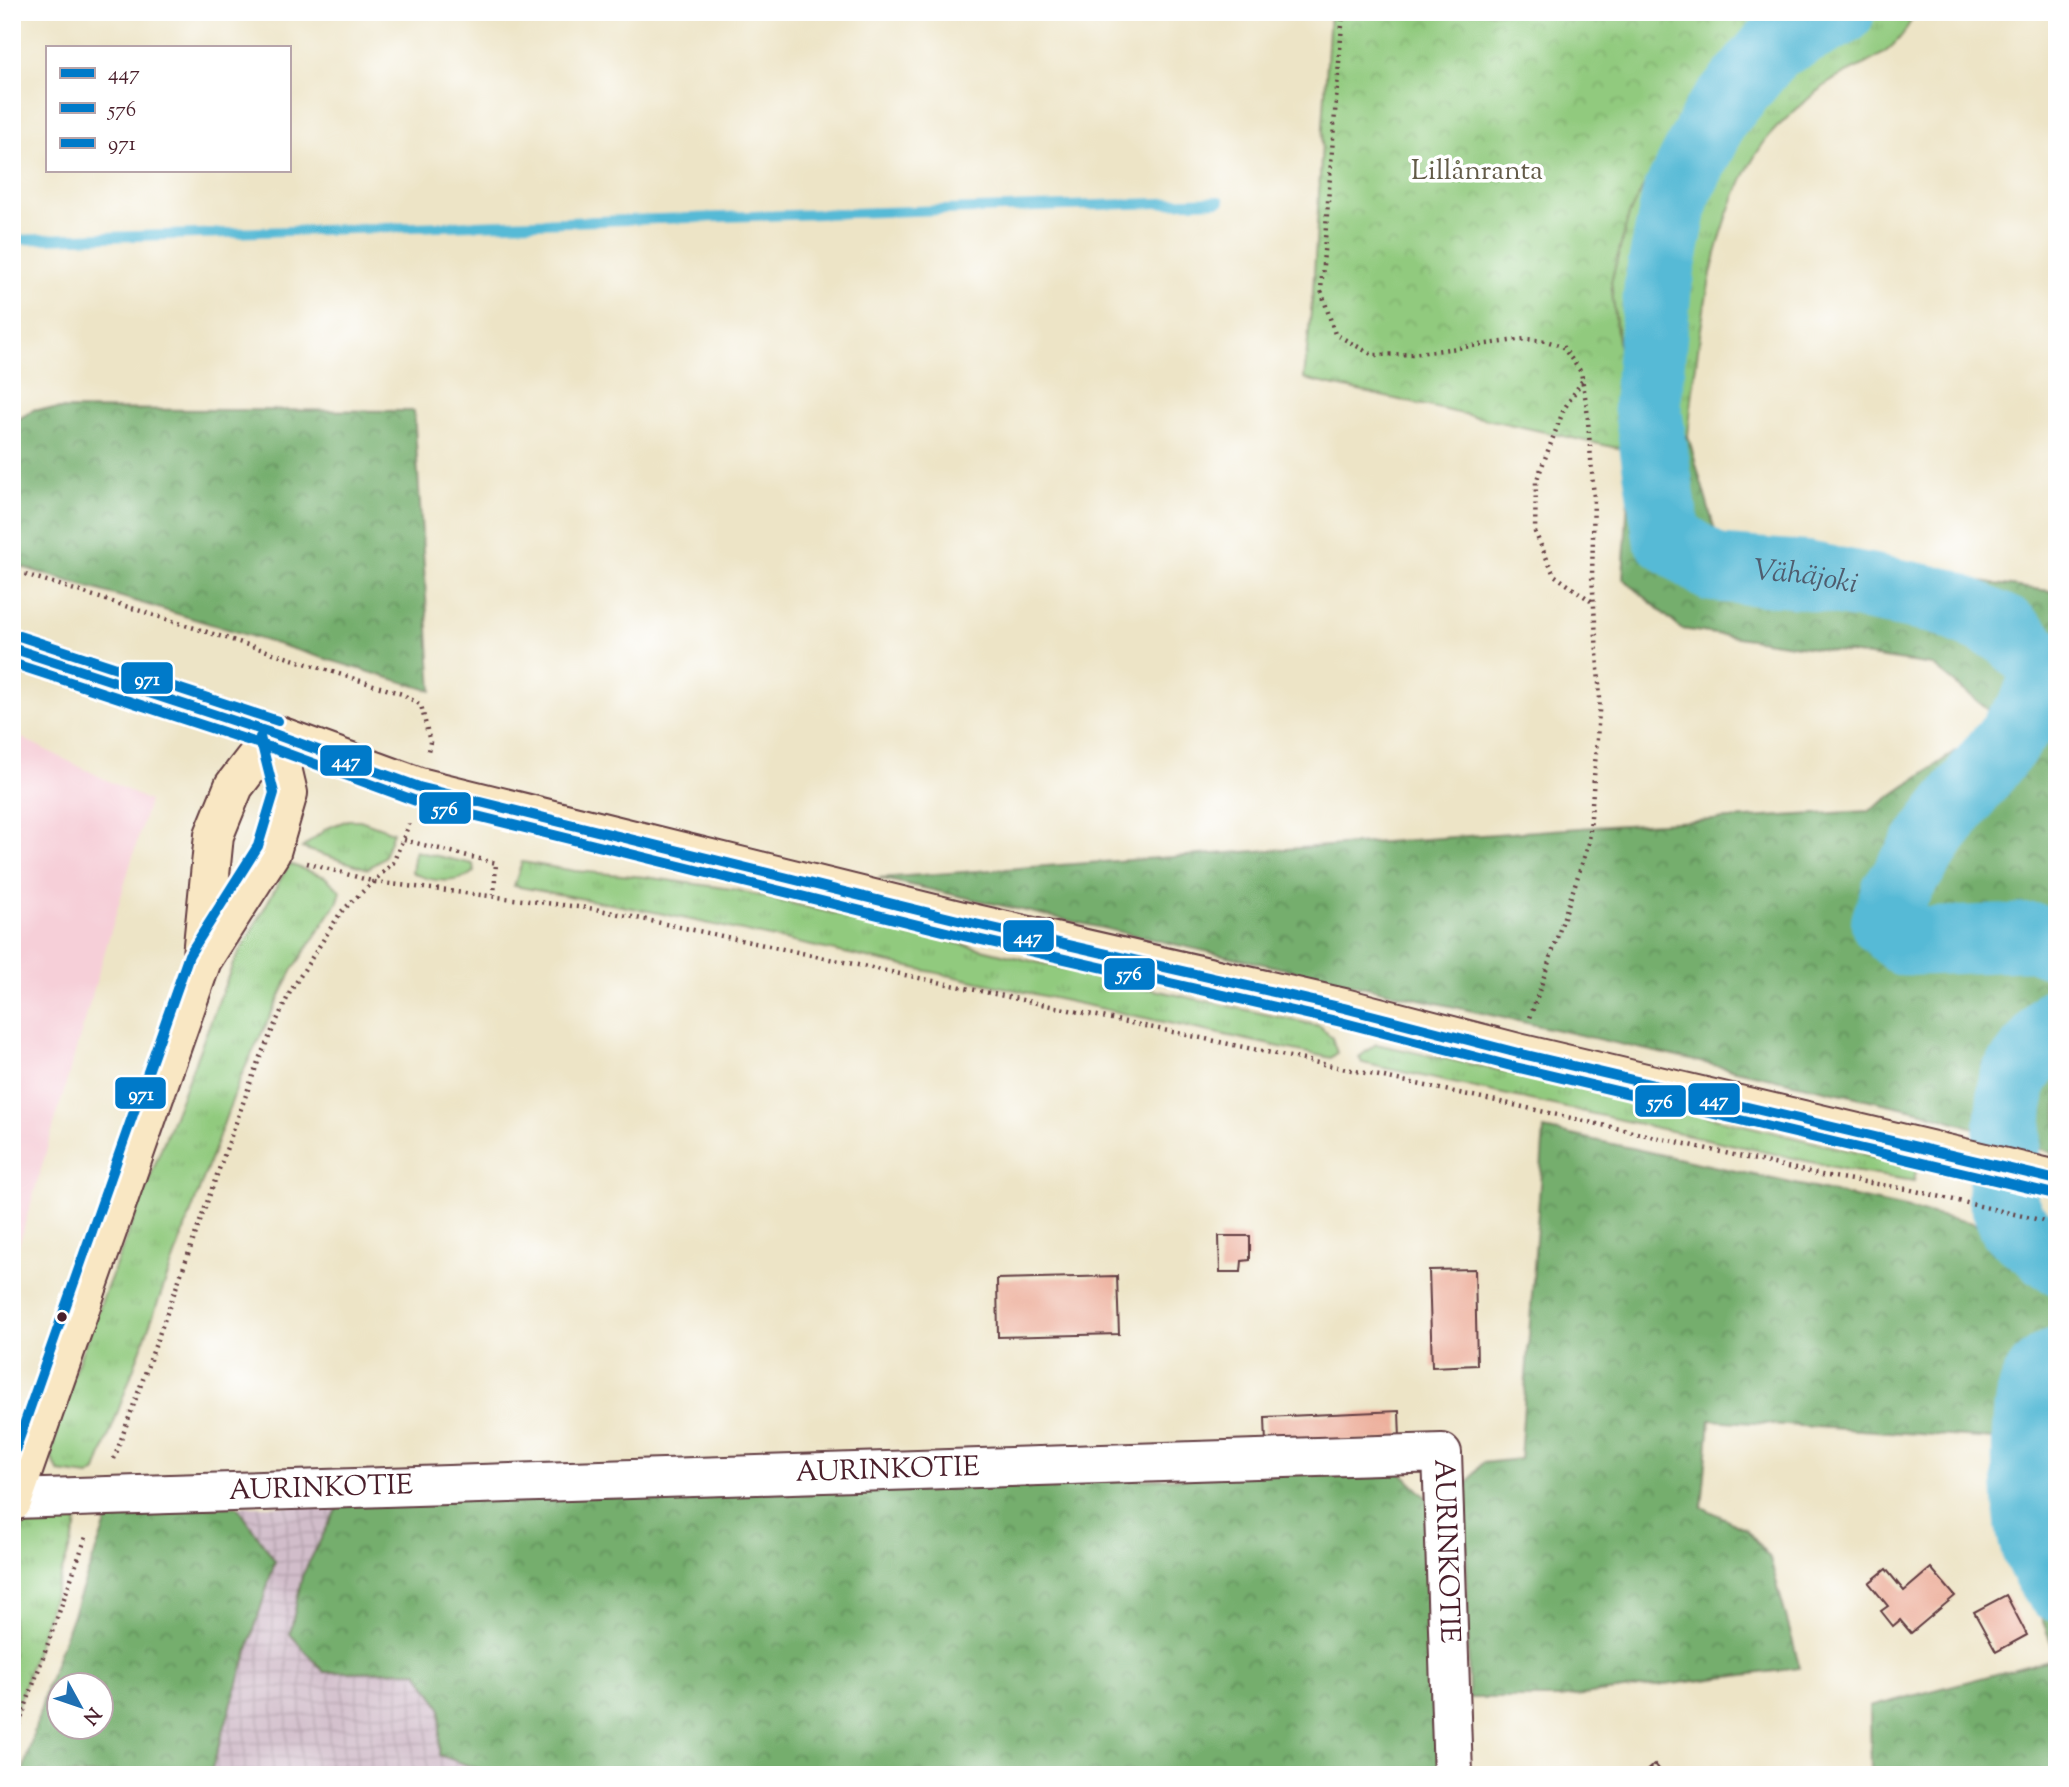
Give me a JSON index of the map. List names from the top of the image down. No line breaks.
{"streets":{"street":["AURINKOTIE"]},"water":["Vähäjoki"],"parks":["Lillånranta"],"lines":["transit line 971","transit line 447","transit line 576"],"legend":["447","576","971"],"north":"bottom right"}
